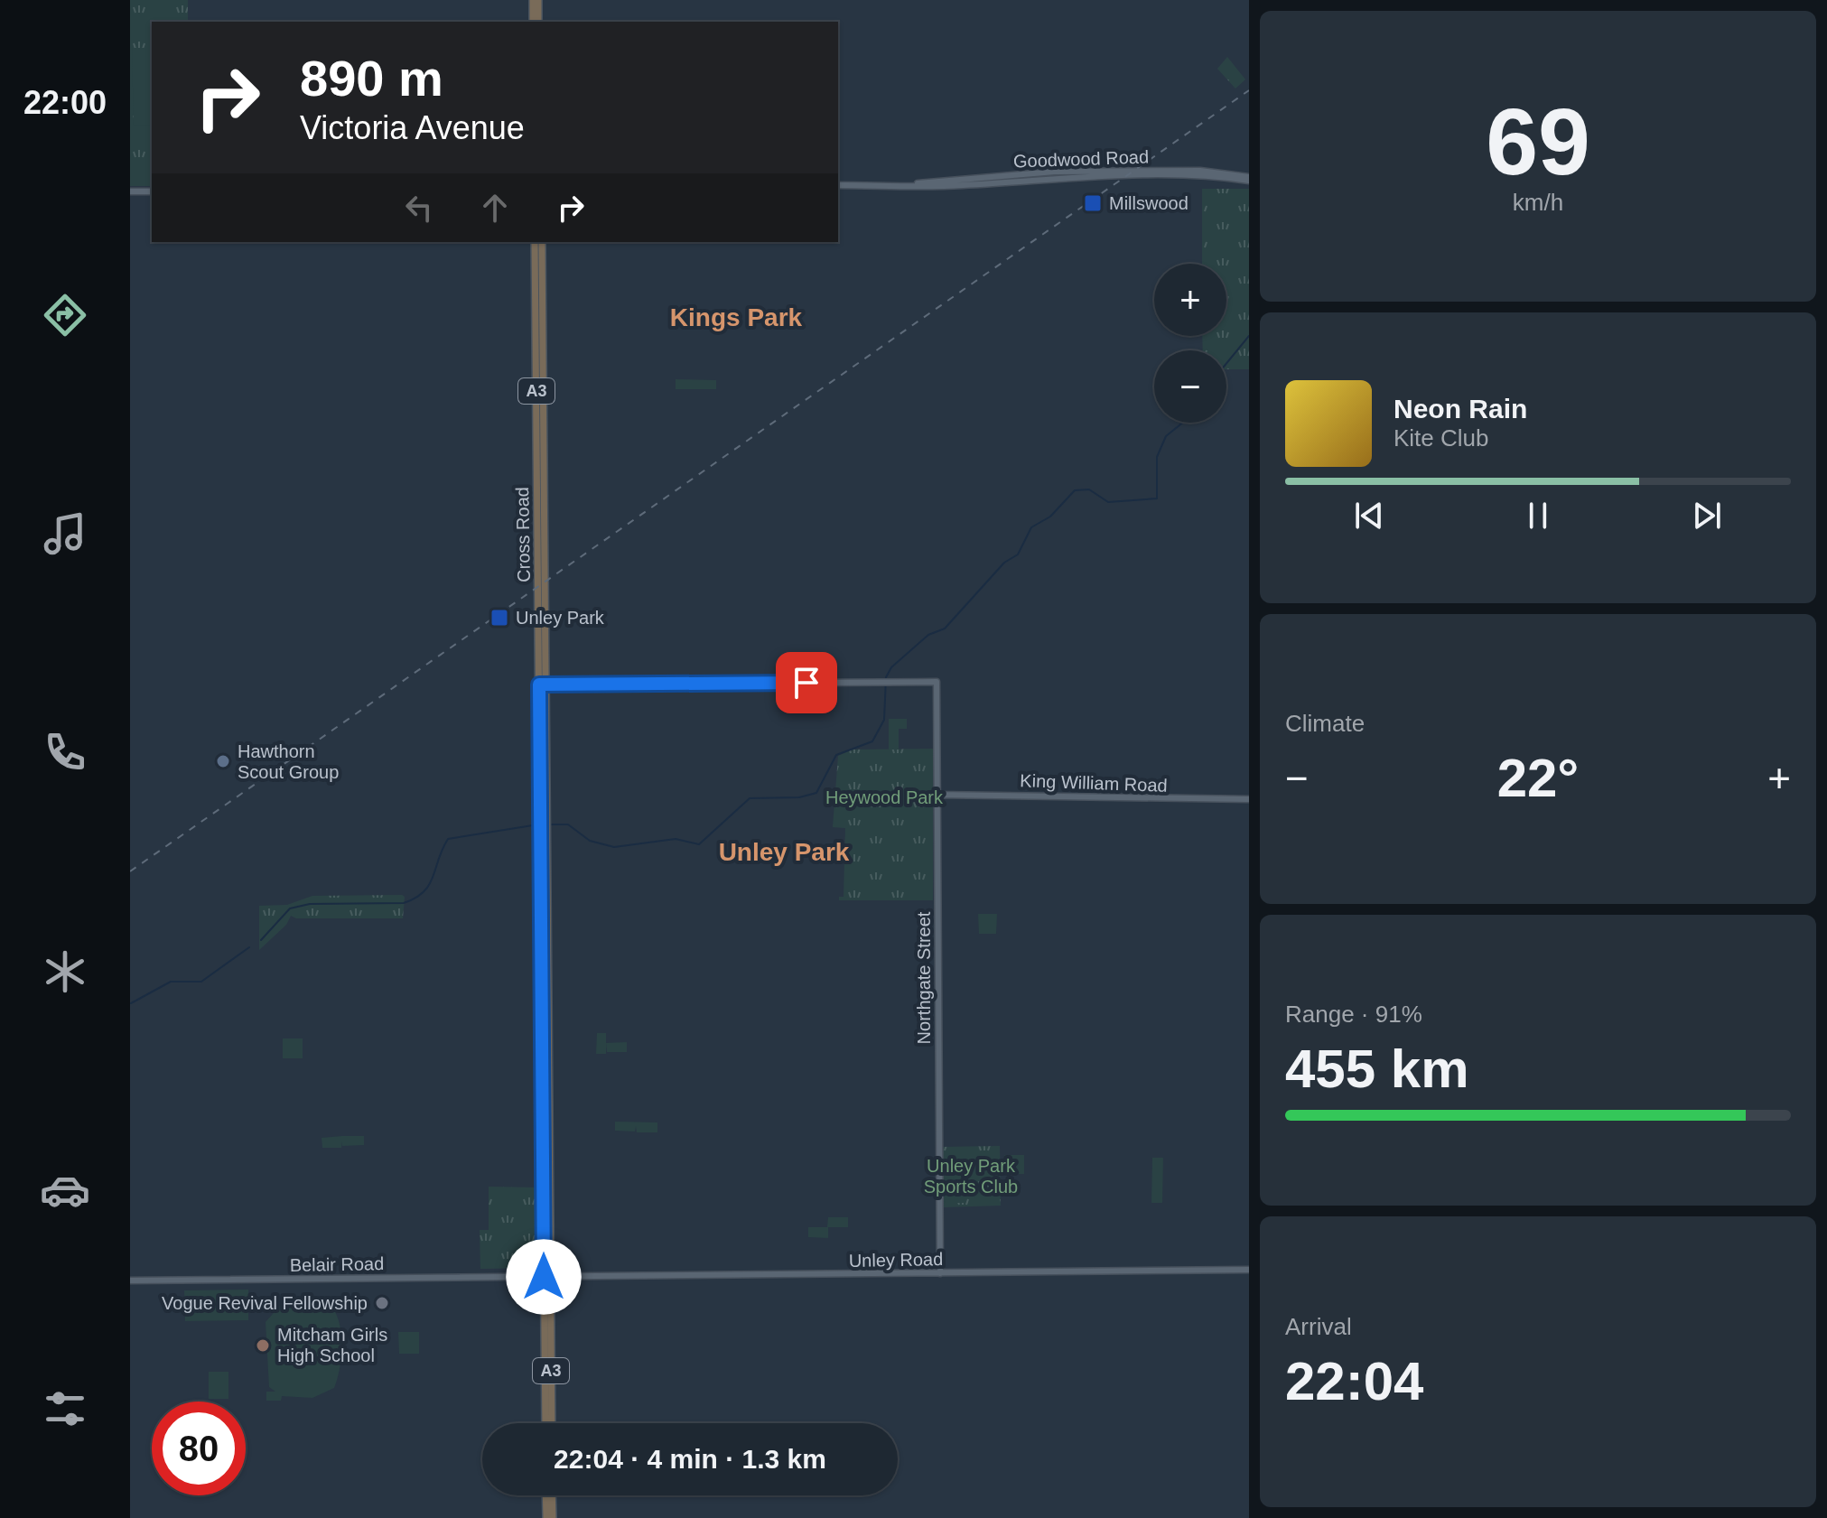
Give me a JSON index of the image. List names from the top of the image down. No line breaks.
{"streets":{"highway":["A3","Cross Road"],"main road":["Goodwood Road","King William Road","Northgate Street","Unley Road","Belair Road"]},"crossings":[["Cross Road","Northgate Street"],["Cross Road","Unley Road"],["Cross Road","Belair Road"],["King William Road","Northgate Street"],["Northgate Street","Unley Road"],["Unley Road","Belair Road"]],"districts":["Kings Park","Unley Park"],"parks":["Heywood Park","Unley Park Sports Club"],"places":{"transit":["Millswood","Unley Park"],"other":["Hawthorn Scout Group","Vogue Revival Fellowship","Mitcham Girls High School"]},"page":{"tabs":"22:00","tile":[["69","km/h"],"Climate",["Range · 91%","455 km"],["Arrival","22:04"]],"turn":["890 m","Victoria Avenue"],"map_buttons":["+","−"],"song":["Neon Rain","Kite Club"],"heat":["−","22°","+"],"limit":"80","trip":"22:04 · 4 min · 1.3 km"}}
